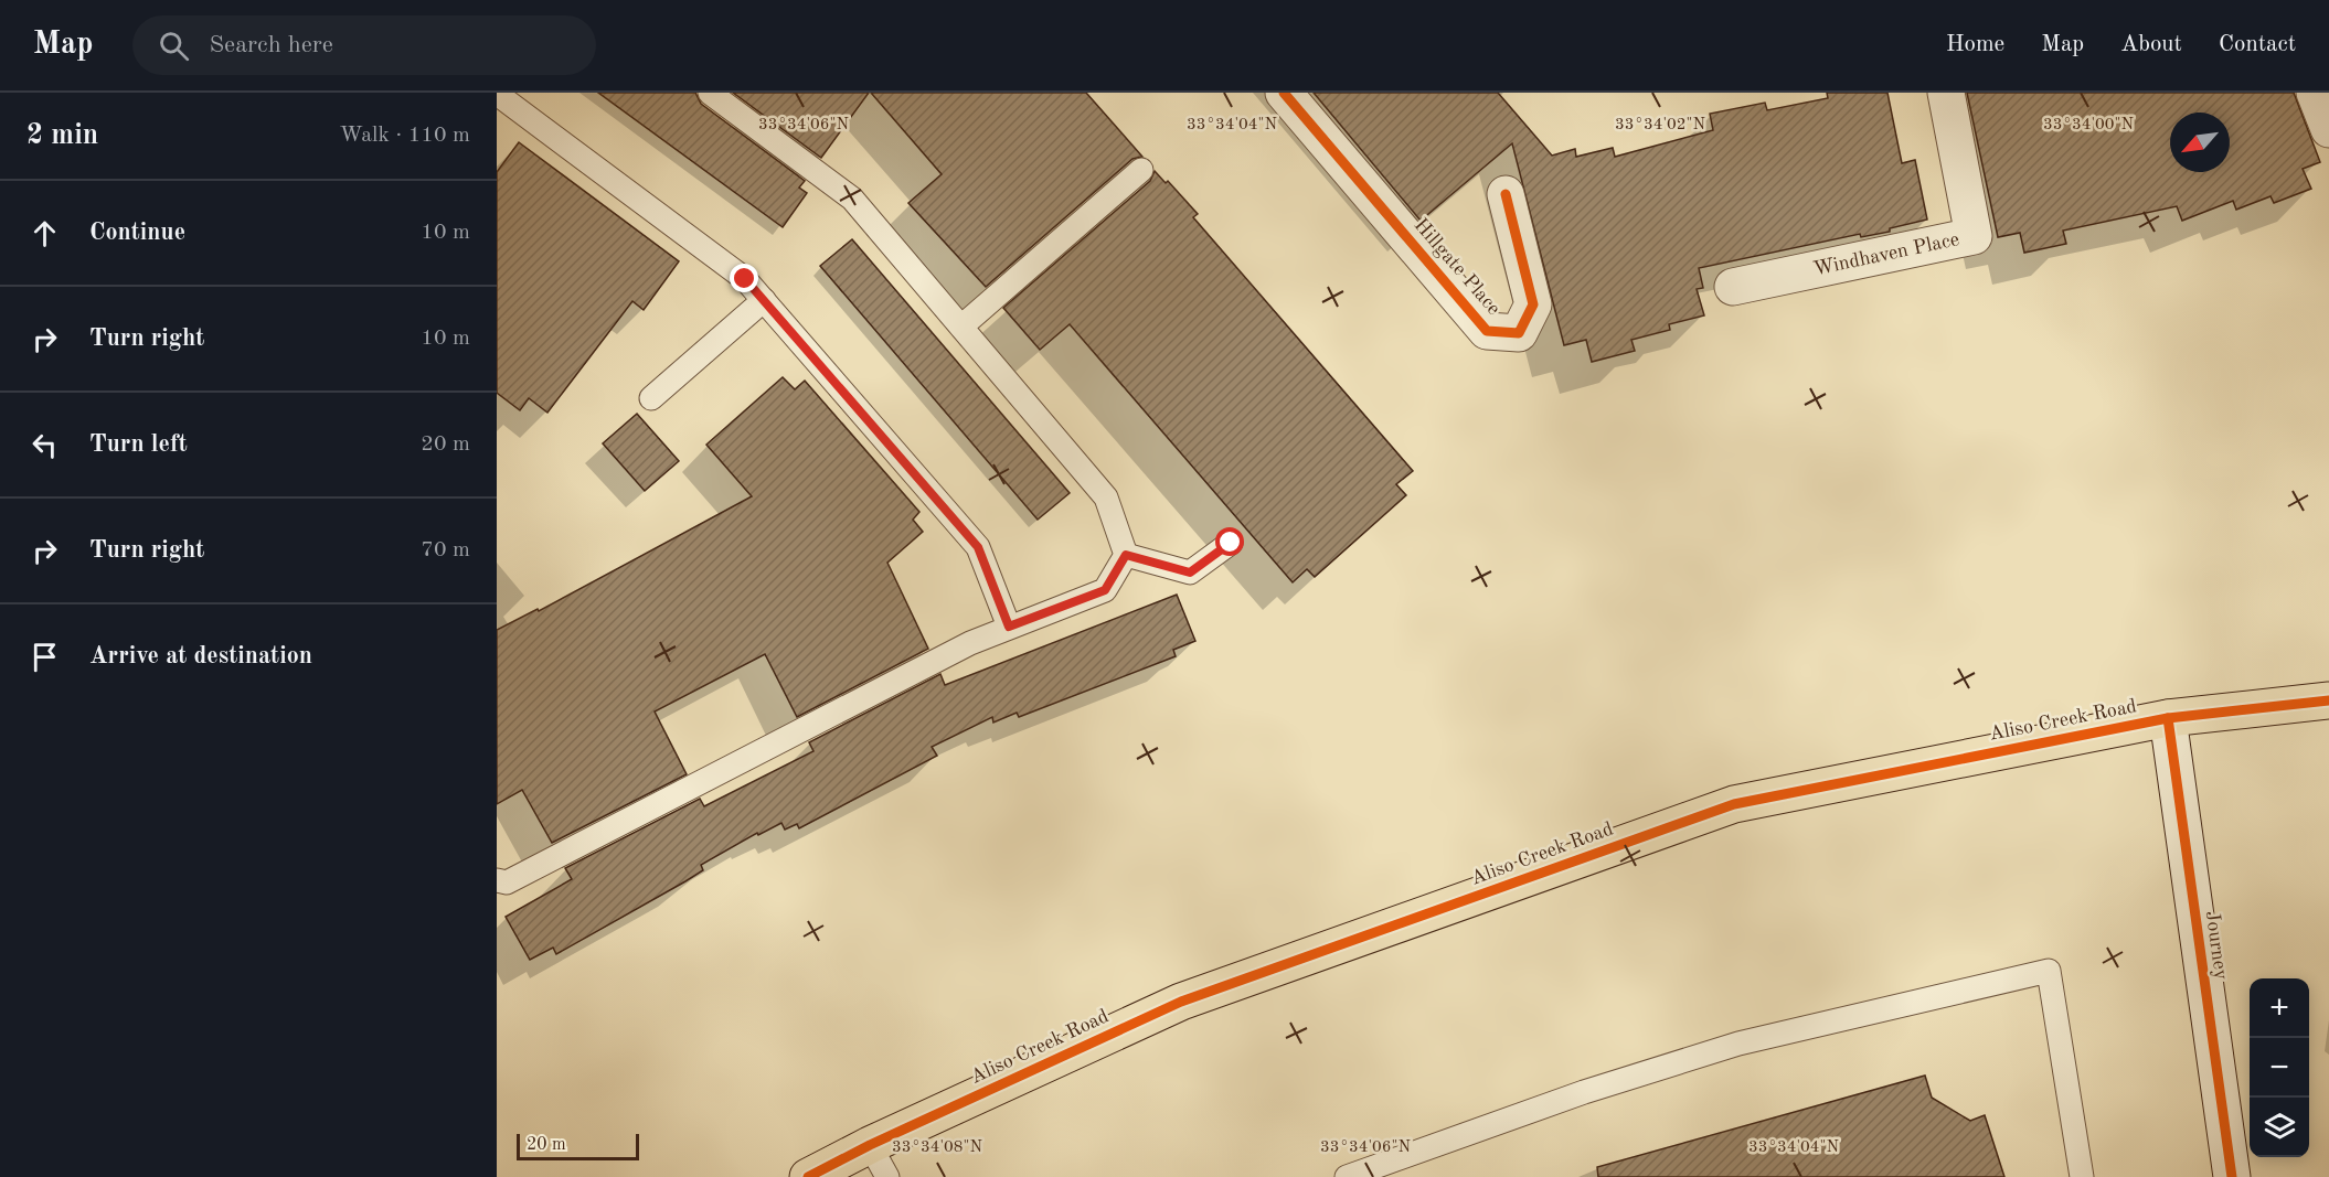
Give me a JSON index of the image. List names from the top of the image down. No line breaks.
{"streets":{"main road":["Aliso Creek Road"],"street":["Windhaven Place","Hillgate Place","Journey"]},"crossings":[["Aliso Creek Road","Journey"]],"scale_bar":"20 m","north":"bottom left","page":{"header":"Map","search":"Search here","nav":["Home","Map","About","Contact"],"heading":["2 min","Walk · 110 m"],"list":[["Continue","10 m"],["Turn right","10 m"],["Turn left","20 m"],["Turn right","70 m"],"Arrive at destination"],"map_buttons":["+","−"],"scale":"20 m"},"coordinates":["33°34'06\"N","33°34'04\"N","33°34'02\"N","33°34'00\"N","33°34'08\"N"]}
